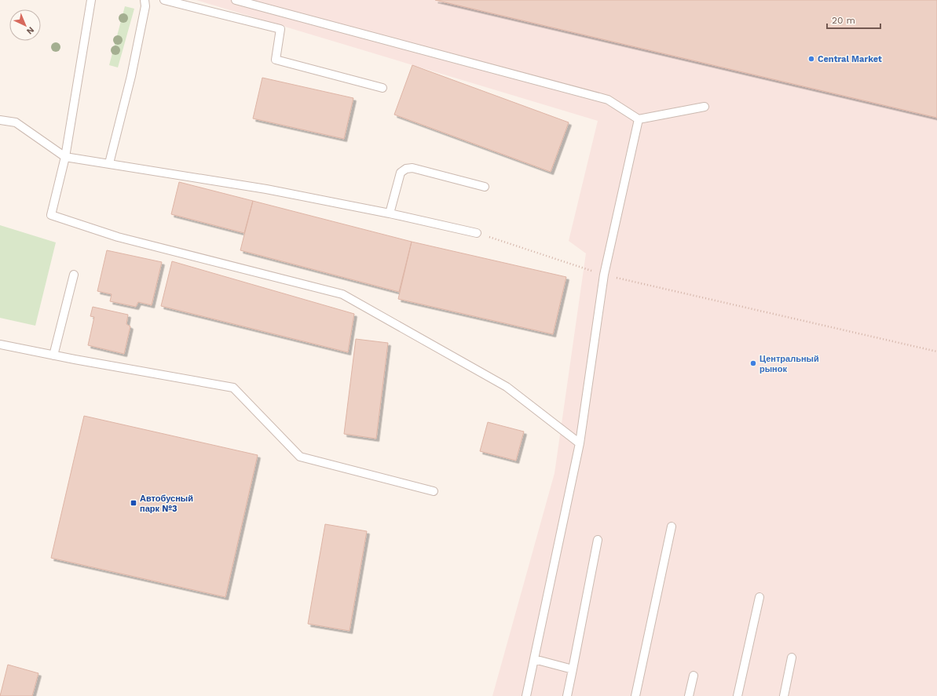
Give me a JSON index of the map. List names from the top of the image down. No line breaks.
{"places":{"other":["Central Market","Центральный рынок"],"transit":["Автобусный парк №3"]},"scale_bar":"20 m","north":"bottom right"}
